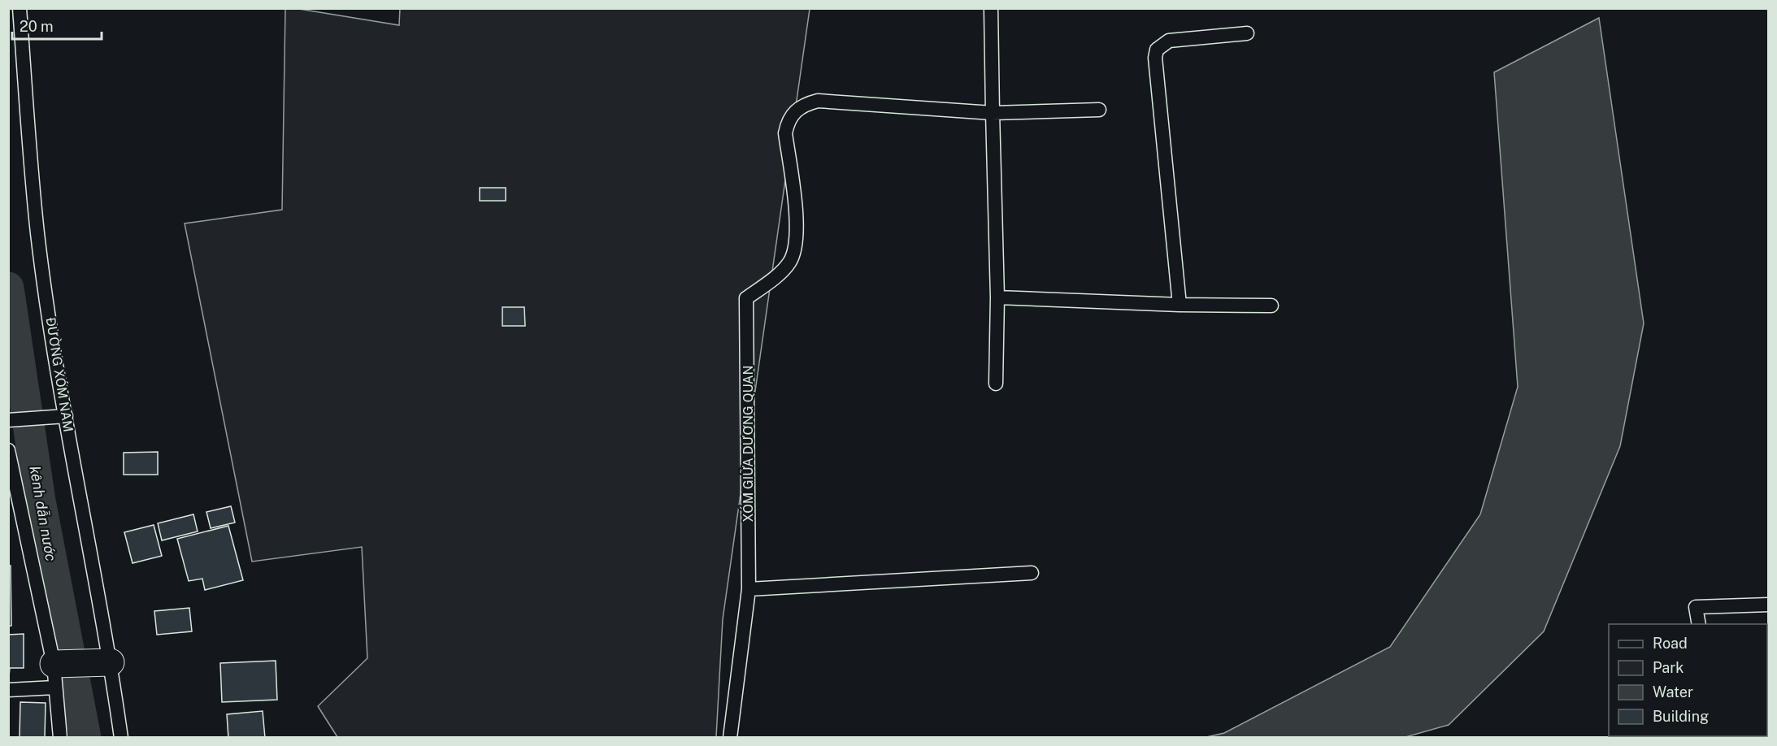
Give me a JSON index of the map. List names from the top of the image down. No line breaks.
{"streets":{"lane":["ĐƯỜNG XÓM NAM","XÓM GIỮA DƯƠNG QUAN"]},"water":["kênh dẫn nước"],"legend":["Road","Park","Water","Building"],"scale_bar":"20 m"}
